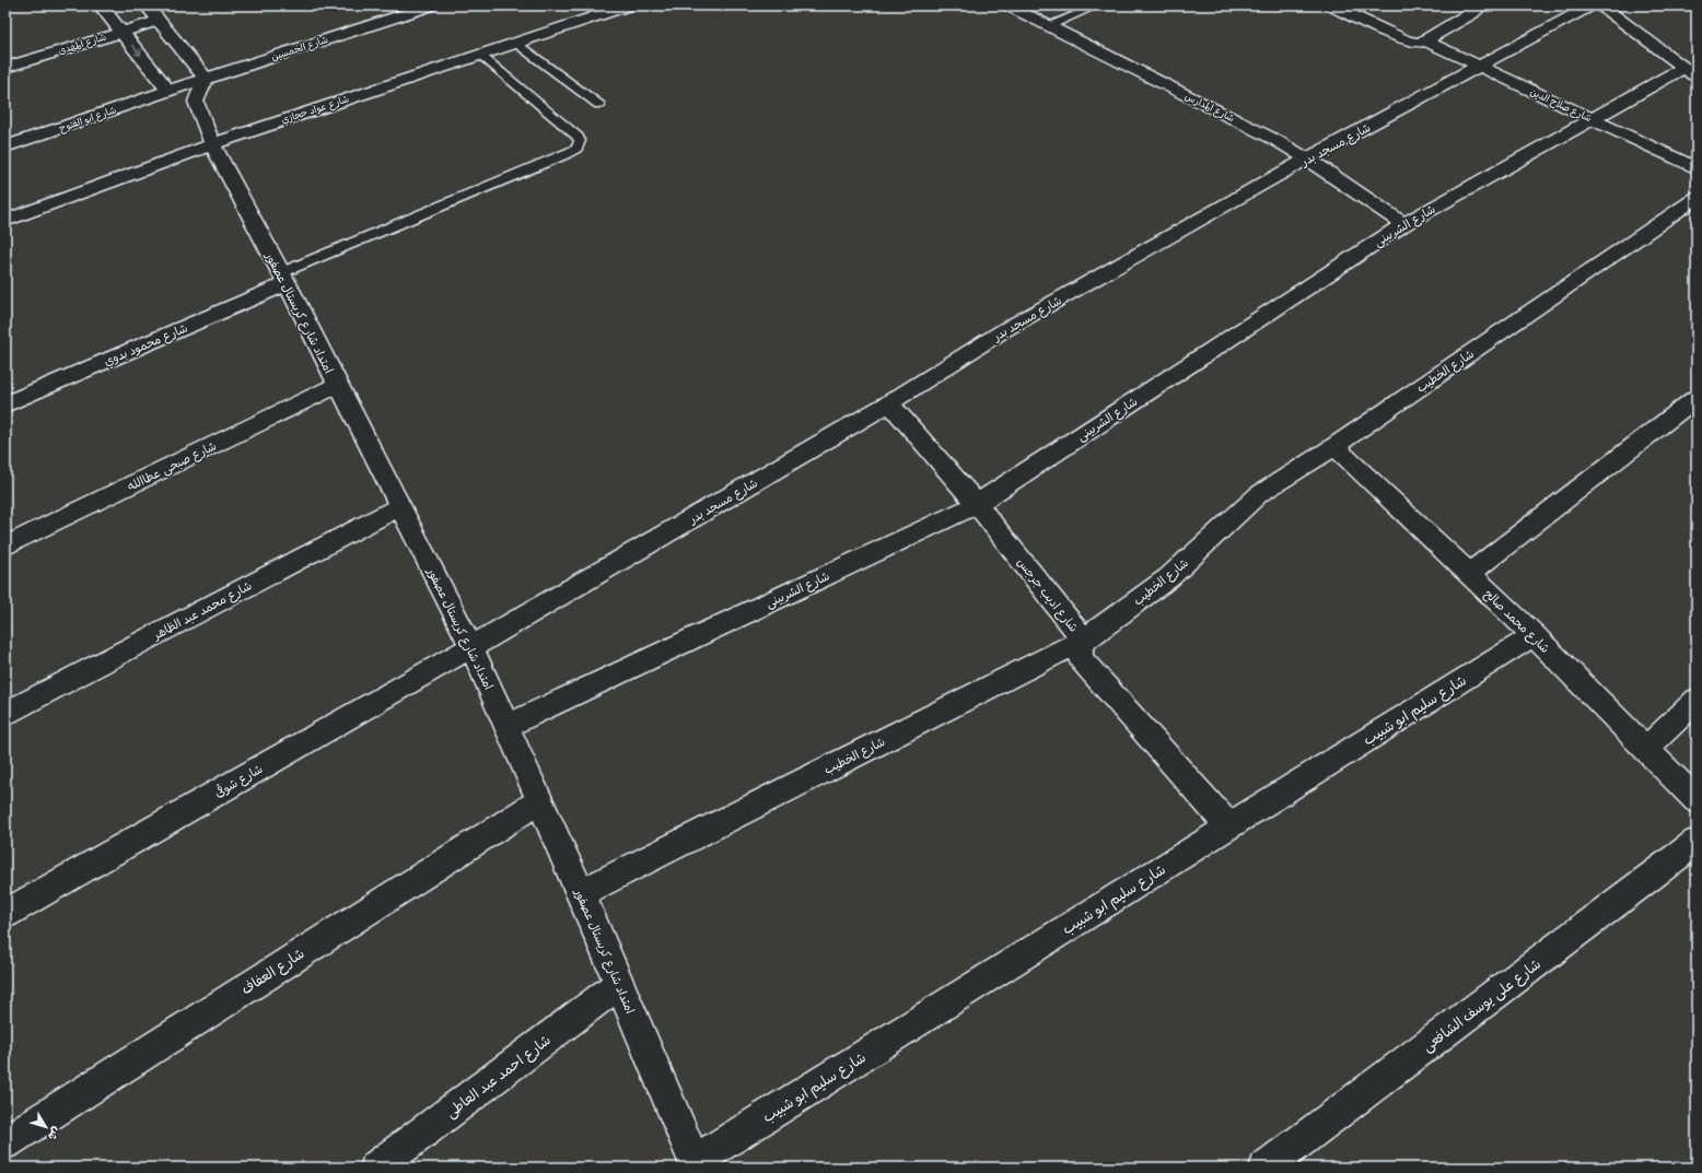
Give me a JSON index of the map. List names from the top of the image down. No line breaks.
{"streets":{"street":["شارع المهدى","شارع الخمسين","شارع صلاح الدين","شارع المدارس","شارع عواد حجازي","شارع ابو الفتوح","شارع مسجد بدر","شارع الشربينى","امتداد شارع كريستال عصفور","شارع محمود بدوي","شارع الخطيب","شارع صبحى عطاالله","شارع اديب جرجس","شارع محمد عبد الظاهر","شارع محمد صالح","شارع سليم ابو شبيب","شارع شوقى","شارع العفاف","شارع على يوسف الشافعى","شارع احمد عبد العاطى"]},"crossings":[["شارع الخمسين","شارع ابو الفتوح"],["شارع صلاح الدين","شارع مسجد بدر"],["شارع صلاح الدين","شارع الشربينى"],["شارع المدارس","شارع مسجد بدر"],["شارع المدارس","شارع الشربينى"],["شارع عواد حجازي","امتداد شارع كريستال عصفور"],["شارع مسجد بدر","امتداد شارع كريستال عصفور"],["شارع مسجد بدر","شارع اديب جرجس"],["شارع مسجد بدر","شارع شوقى"],["شارع الشربينى","امتداد شارع كريستال عصفور"],["شارع الشربينى","شارع اديب جرجس"],["امتداد شارع كريستال عصفور","شارع محمود بدوي"],["امتداد شارع كريستال عصفور","شارع الخطيب"],["امتداد شارع كريستال عصفور","شارع صبحى عطاالله"],["امتداد شارع كريستال عصفور","شارع محمد عبد الظاهر"],["امتداد شارع كريستال عصفور","شارع سليم ابو شبيب"],["امتداد شارع كريستال عصفور","شارع شوقى"],["امتداد شارع كريستال عصفور","شارع العفاف"],["امتداد شارع كريستال عصفور","شارع احمد عبد العاطى"],["شارع الخطيب","شارع اديب جرجس"],["شارع الخطيب","شارع محمد صالح"],["شارع اديب جرجس","شارع سليم ابو شبيب"],["شارع محمد صالح","شارع سليم ابو شبيب"]],"north":"bottom right"}
